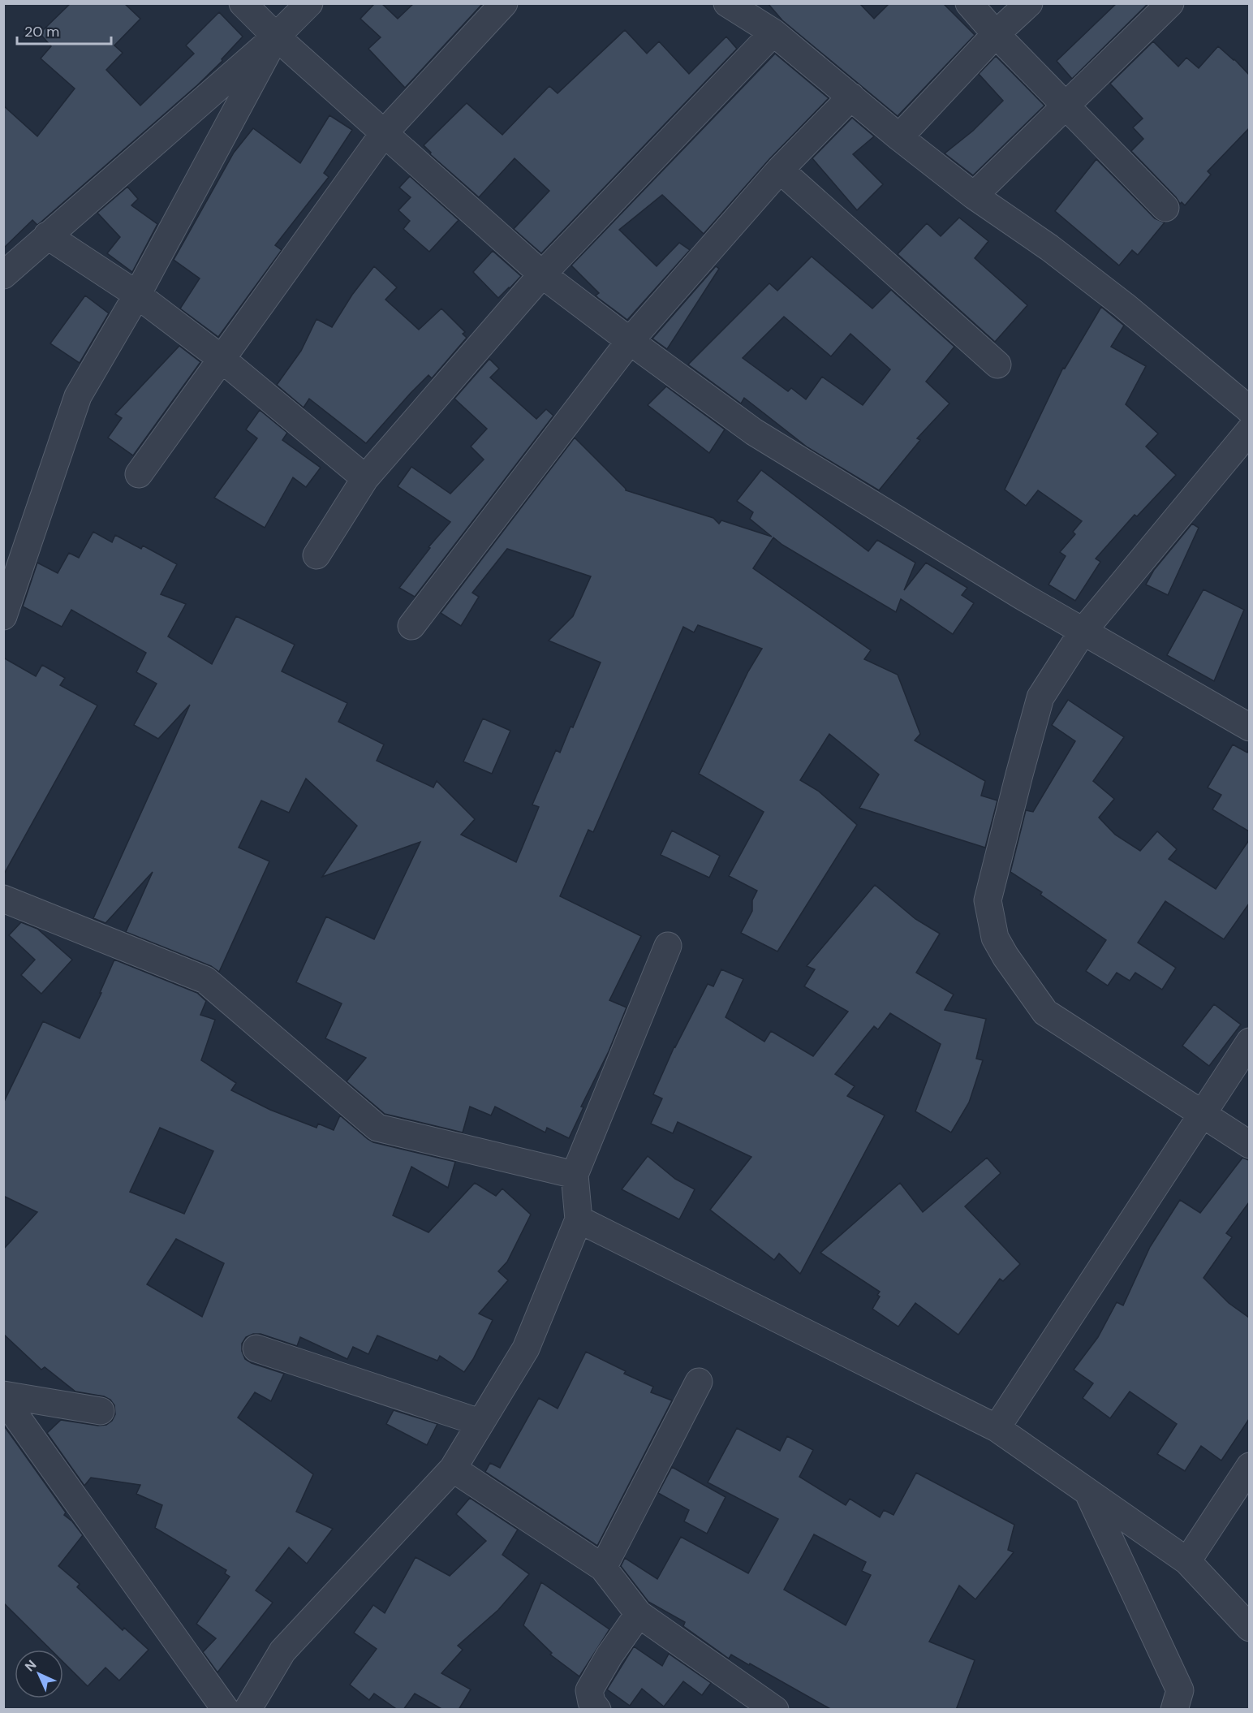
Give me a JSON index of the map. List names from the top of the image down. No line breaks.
{"scale_bar":"20 m","north":"top left"}
